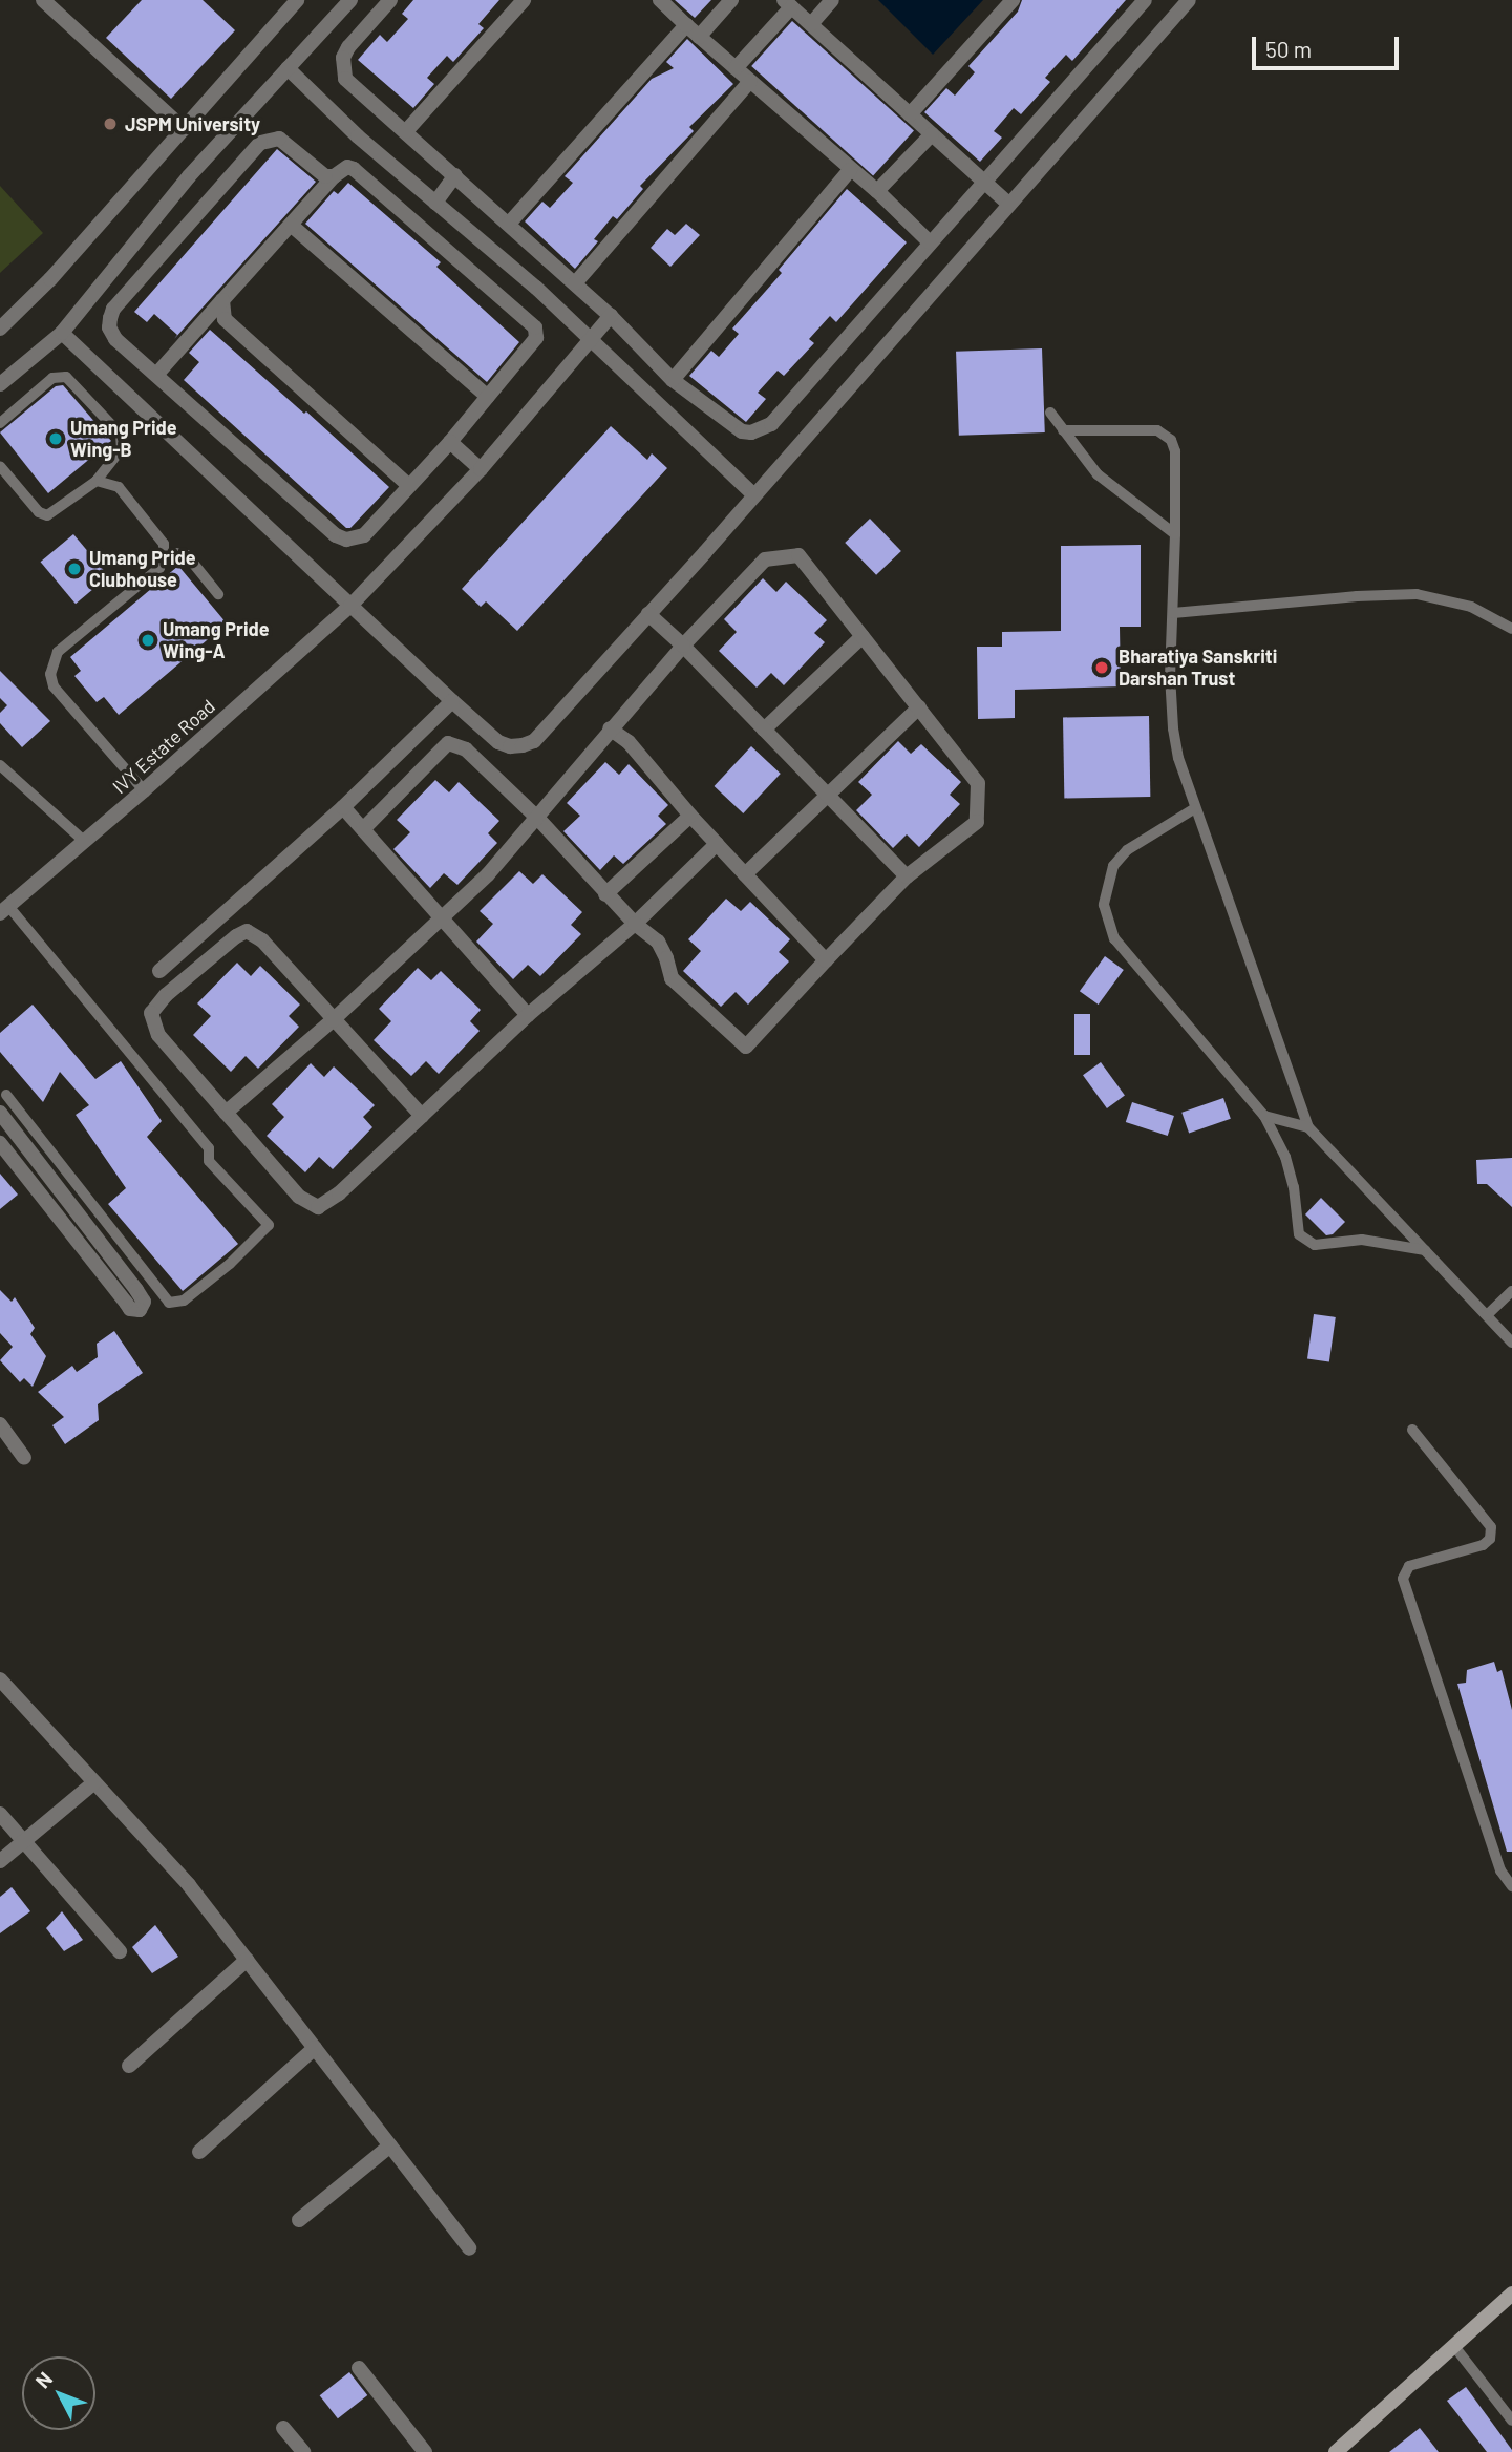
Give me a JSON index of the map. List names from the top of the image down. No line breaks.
{"streets":{"street":["IVY Estate Road"]},"places":["JSPM University","Umang Pride Wing-B","Umang Pride Clubhouse","Umang Pride Wing-A","Bharatiya Sanskriti Darshan Trust"],"scale_bar":"50 m","north":"top left"}
